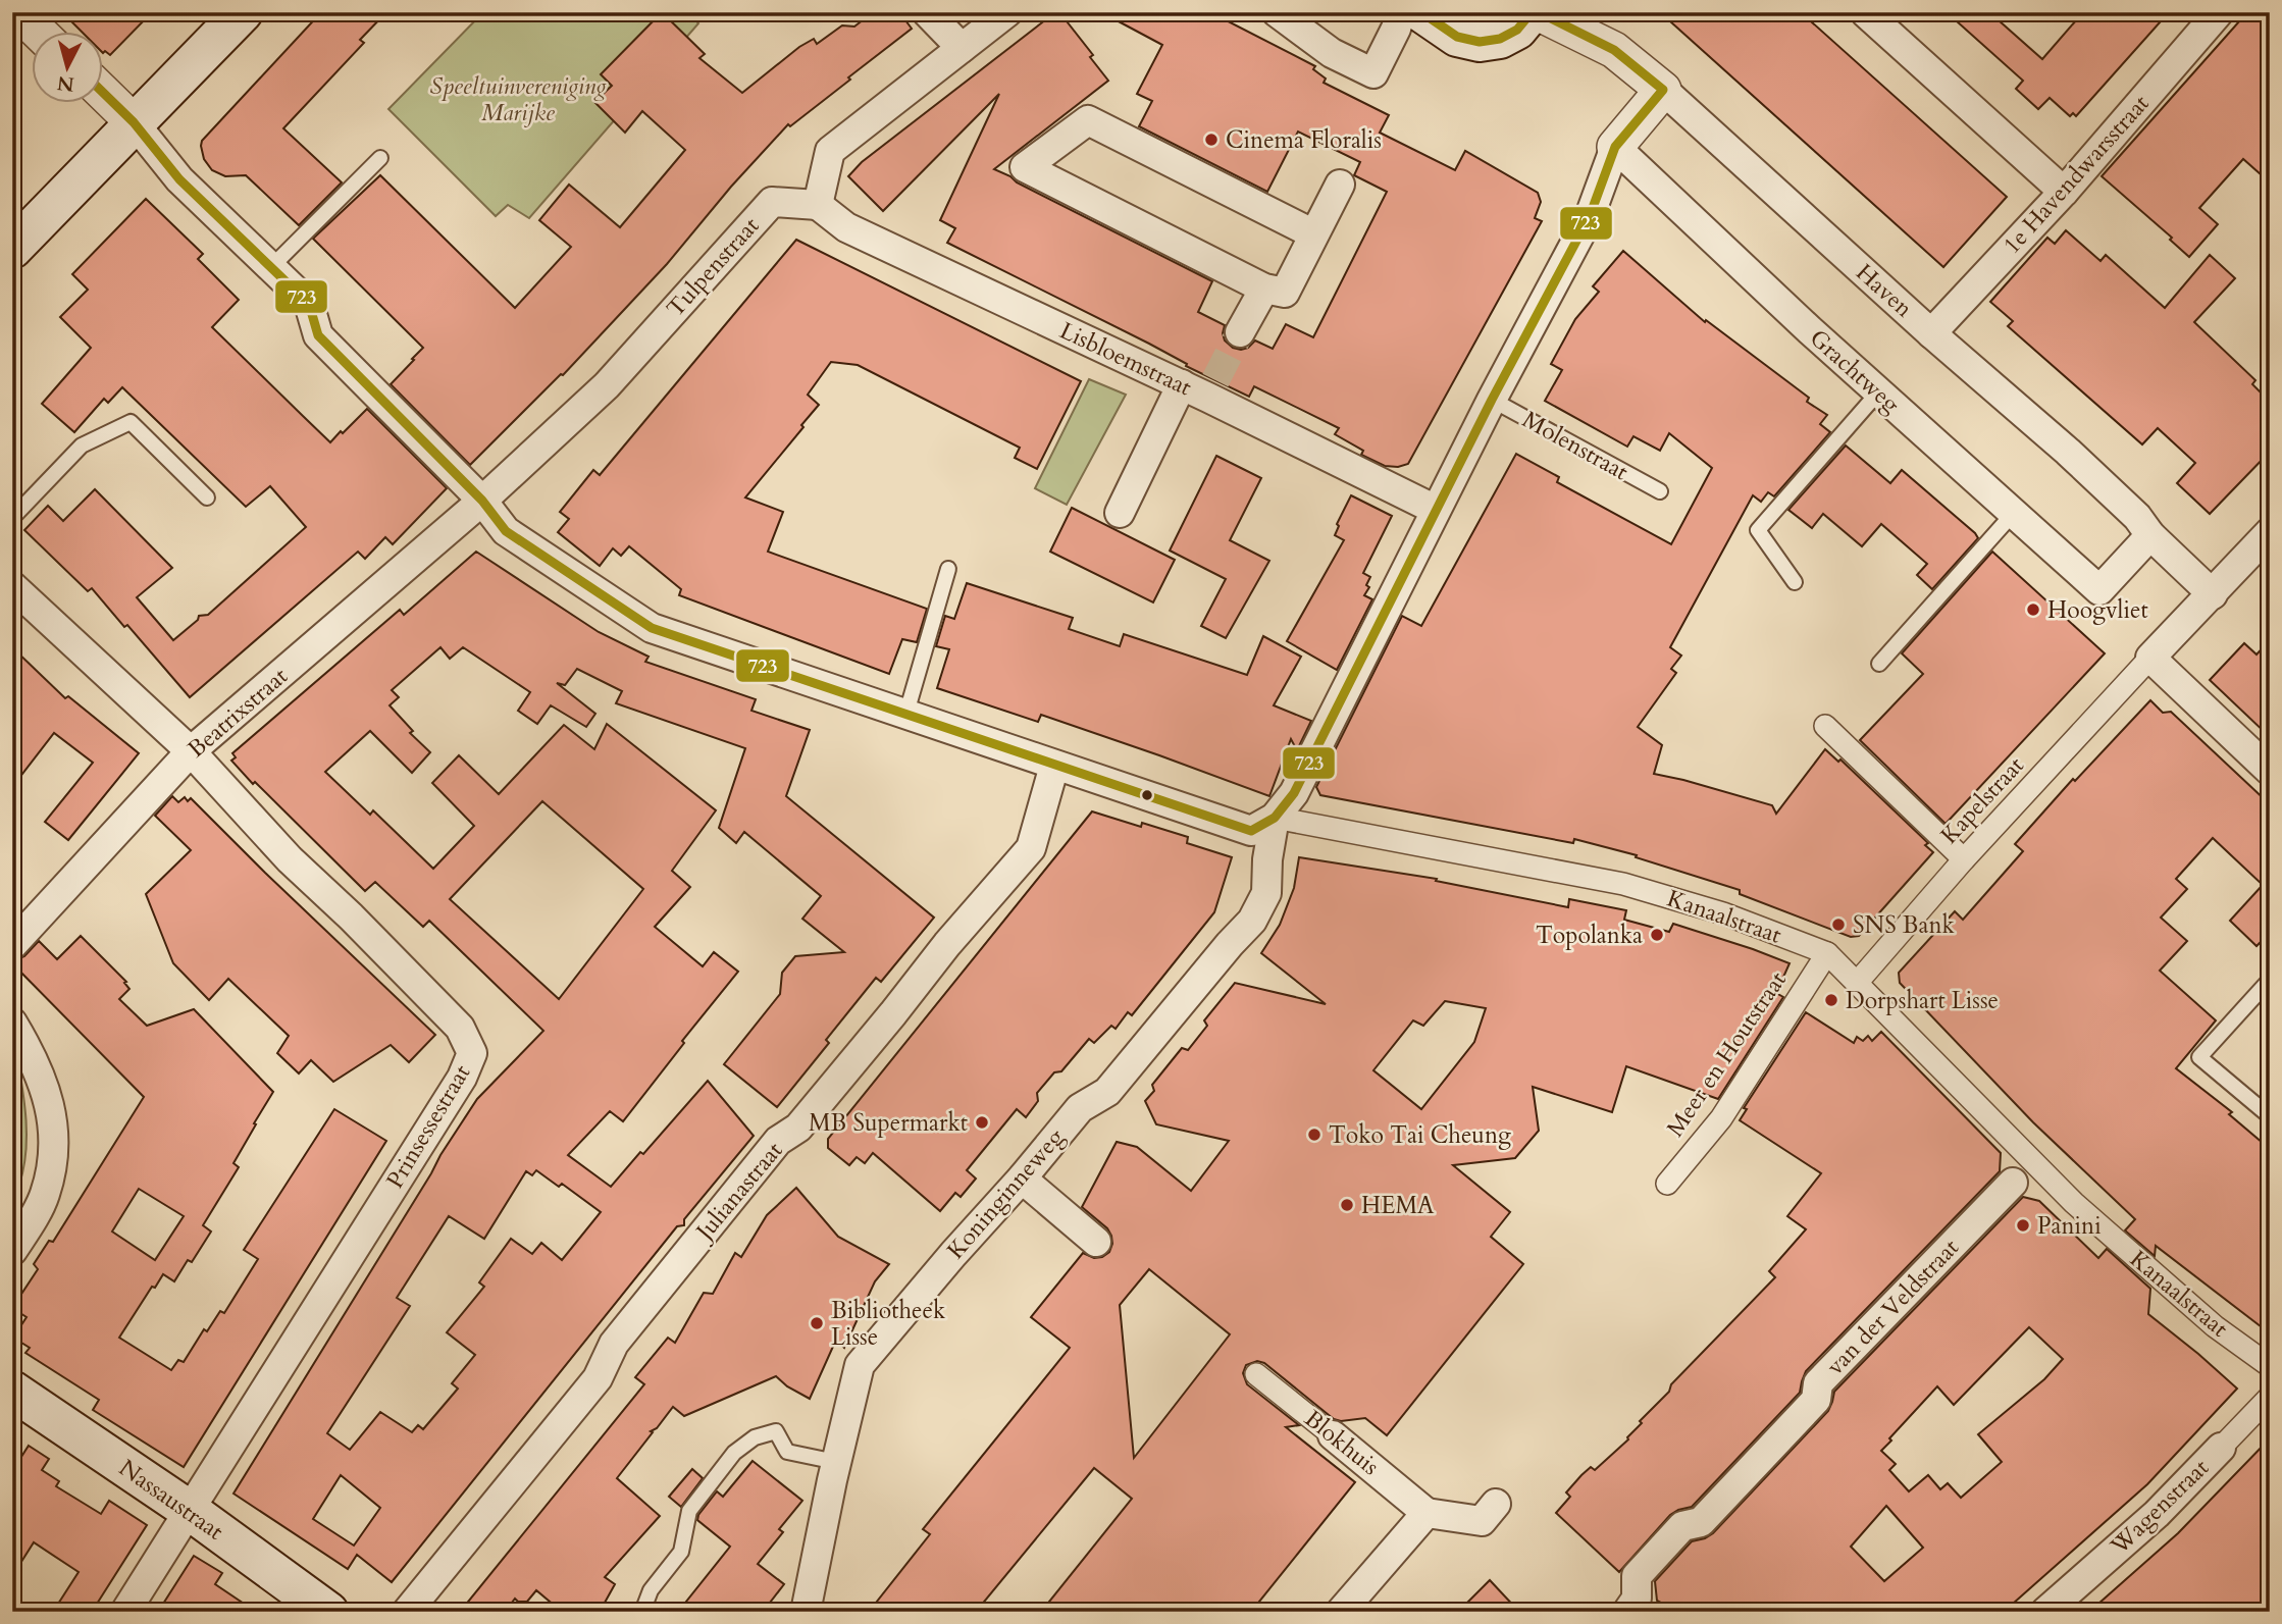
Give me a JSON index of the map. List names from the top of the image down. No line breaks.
{"streets":{"main road":["Nassaustraat"],"street":["1e Havendwarsstraat","Tulpenstraat","Haven","Lisbloemstraat","Grachtweg","Beatrixstraat","Kapelstraat","Kanaalstraat","Meer en Houtstraat","Prinsessestraat","Julianastraat","Koninginneweg","van der Veldstraat","Blokhuis","Wagenstraat"],"lane":["Molenstraat"]},"crossings":[["1e Havendwarsstraat","Haven"],["Tulpenstraat","Lisbloemstraat"],["Tulpenstraat","Beatrixstraat"],["Tulpenstraat","Kanaalstraat"],["Haven","Grachtweg"],["Beatrixstraat","Kanaalstraat"],["Beatrixstraat","Prinsessestraat"],["Kapelstraat","Kanaalstraat"],["Kanaalstraat","Meer en Houtstraat"],["Kanaalstraat","Julianastraat"],["Kanaalstraat","Koninginneweg"],["Kanaalstraat","van der Veldstraat"],["Prinsessestraat","Nassaustraat"]],"parks":["Speeltuinvereniging Marijke"],"places":["Cinema Floralis","Hoogvliet","SNS Bank","Topolanka","Dorpshart Lisse","MB Supermarkt","Toko Tai Cheung","HEMA","Panini","Bibliotheek Lisse"],"lines":["transit line 723"],"north":"bottom"}
